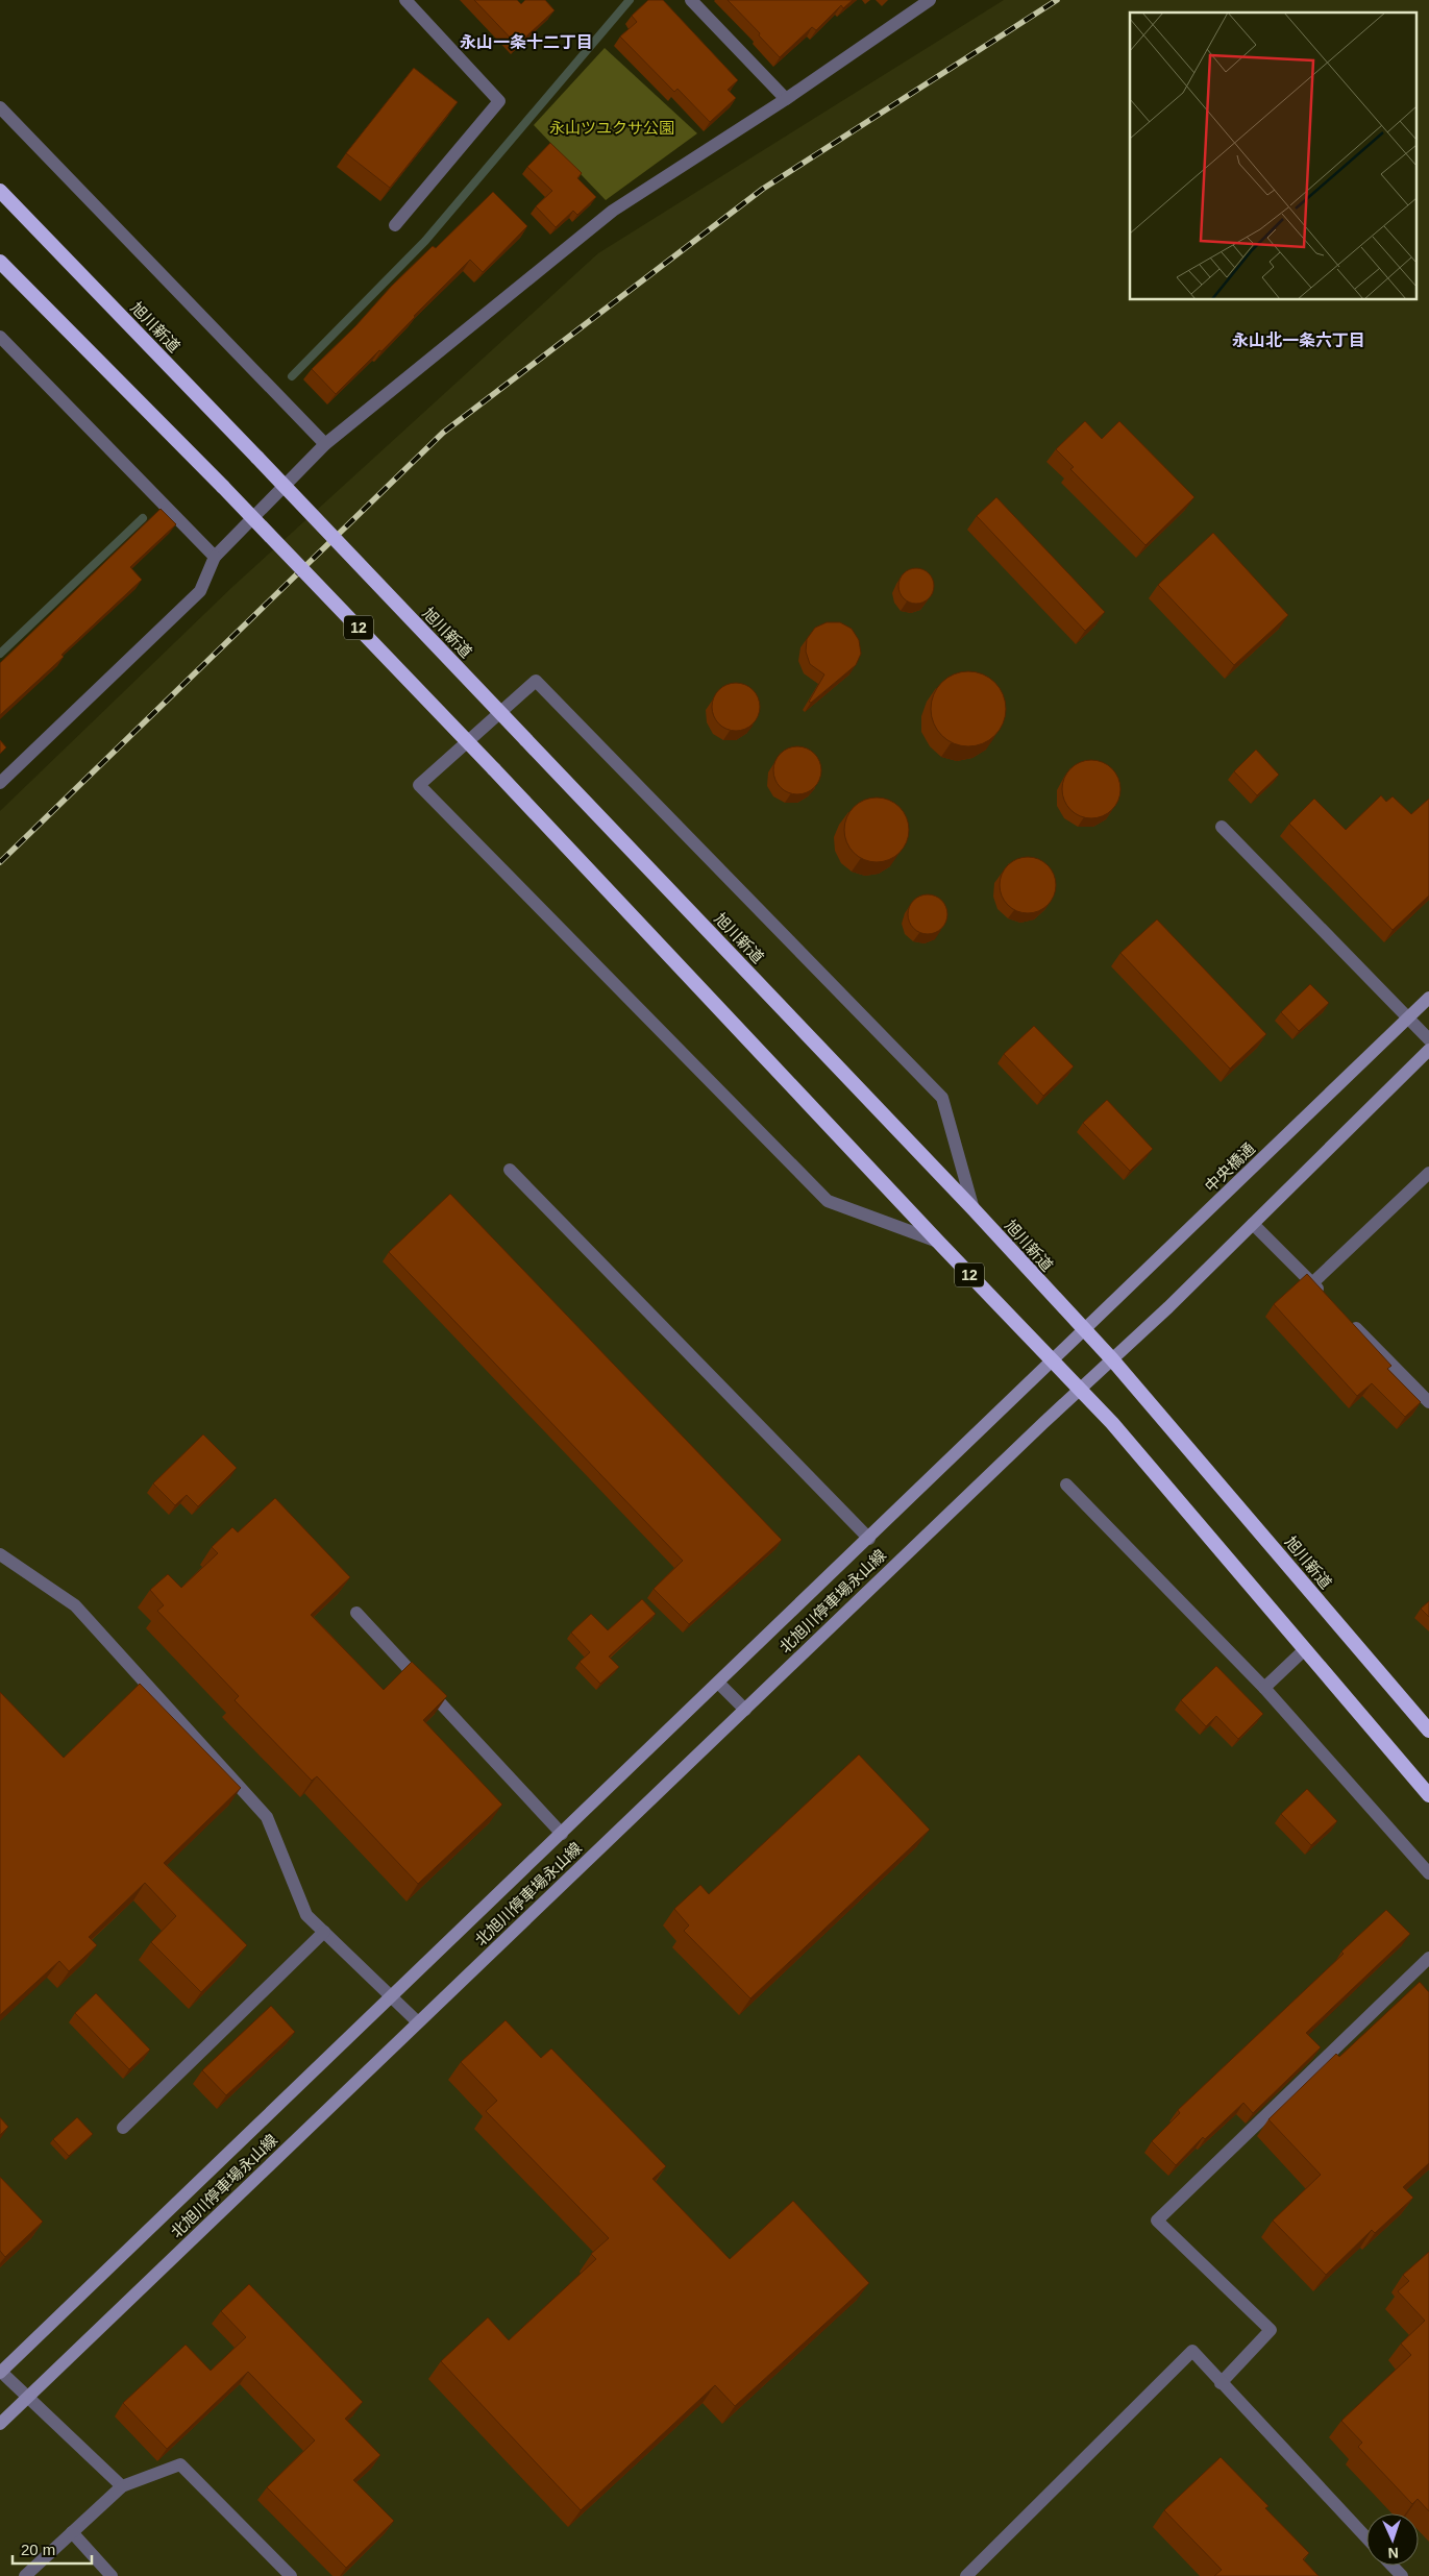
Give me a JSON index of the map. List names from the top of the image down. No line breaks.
{"streets":{"highway":["旭川新道","12"],"main road":["中央橋通","北旭川停車場永山線"]},"crossings":[["旭川新道","中央橋通"],["12","中央橋通"],["12","北旭川停車場永山線"],["中央橋通","北旭川停車場永山線"]],"districts":["永山一条十二丁目","永山北一条六丁目"],"parks":["永山ツユクサ公園"],"scale_bar":"20 m","north":"bottom"}
